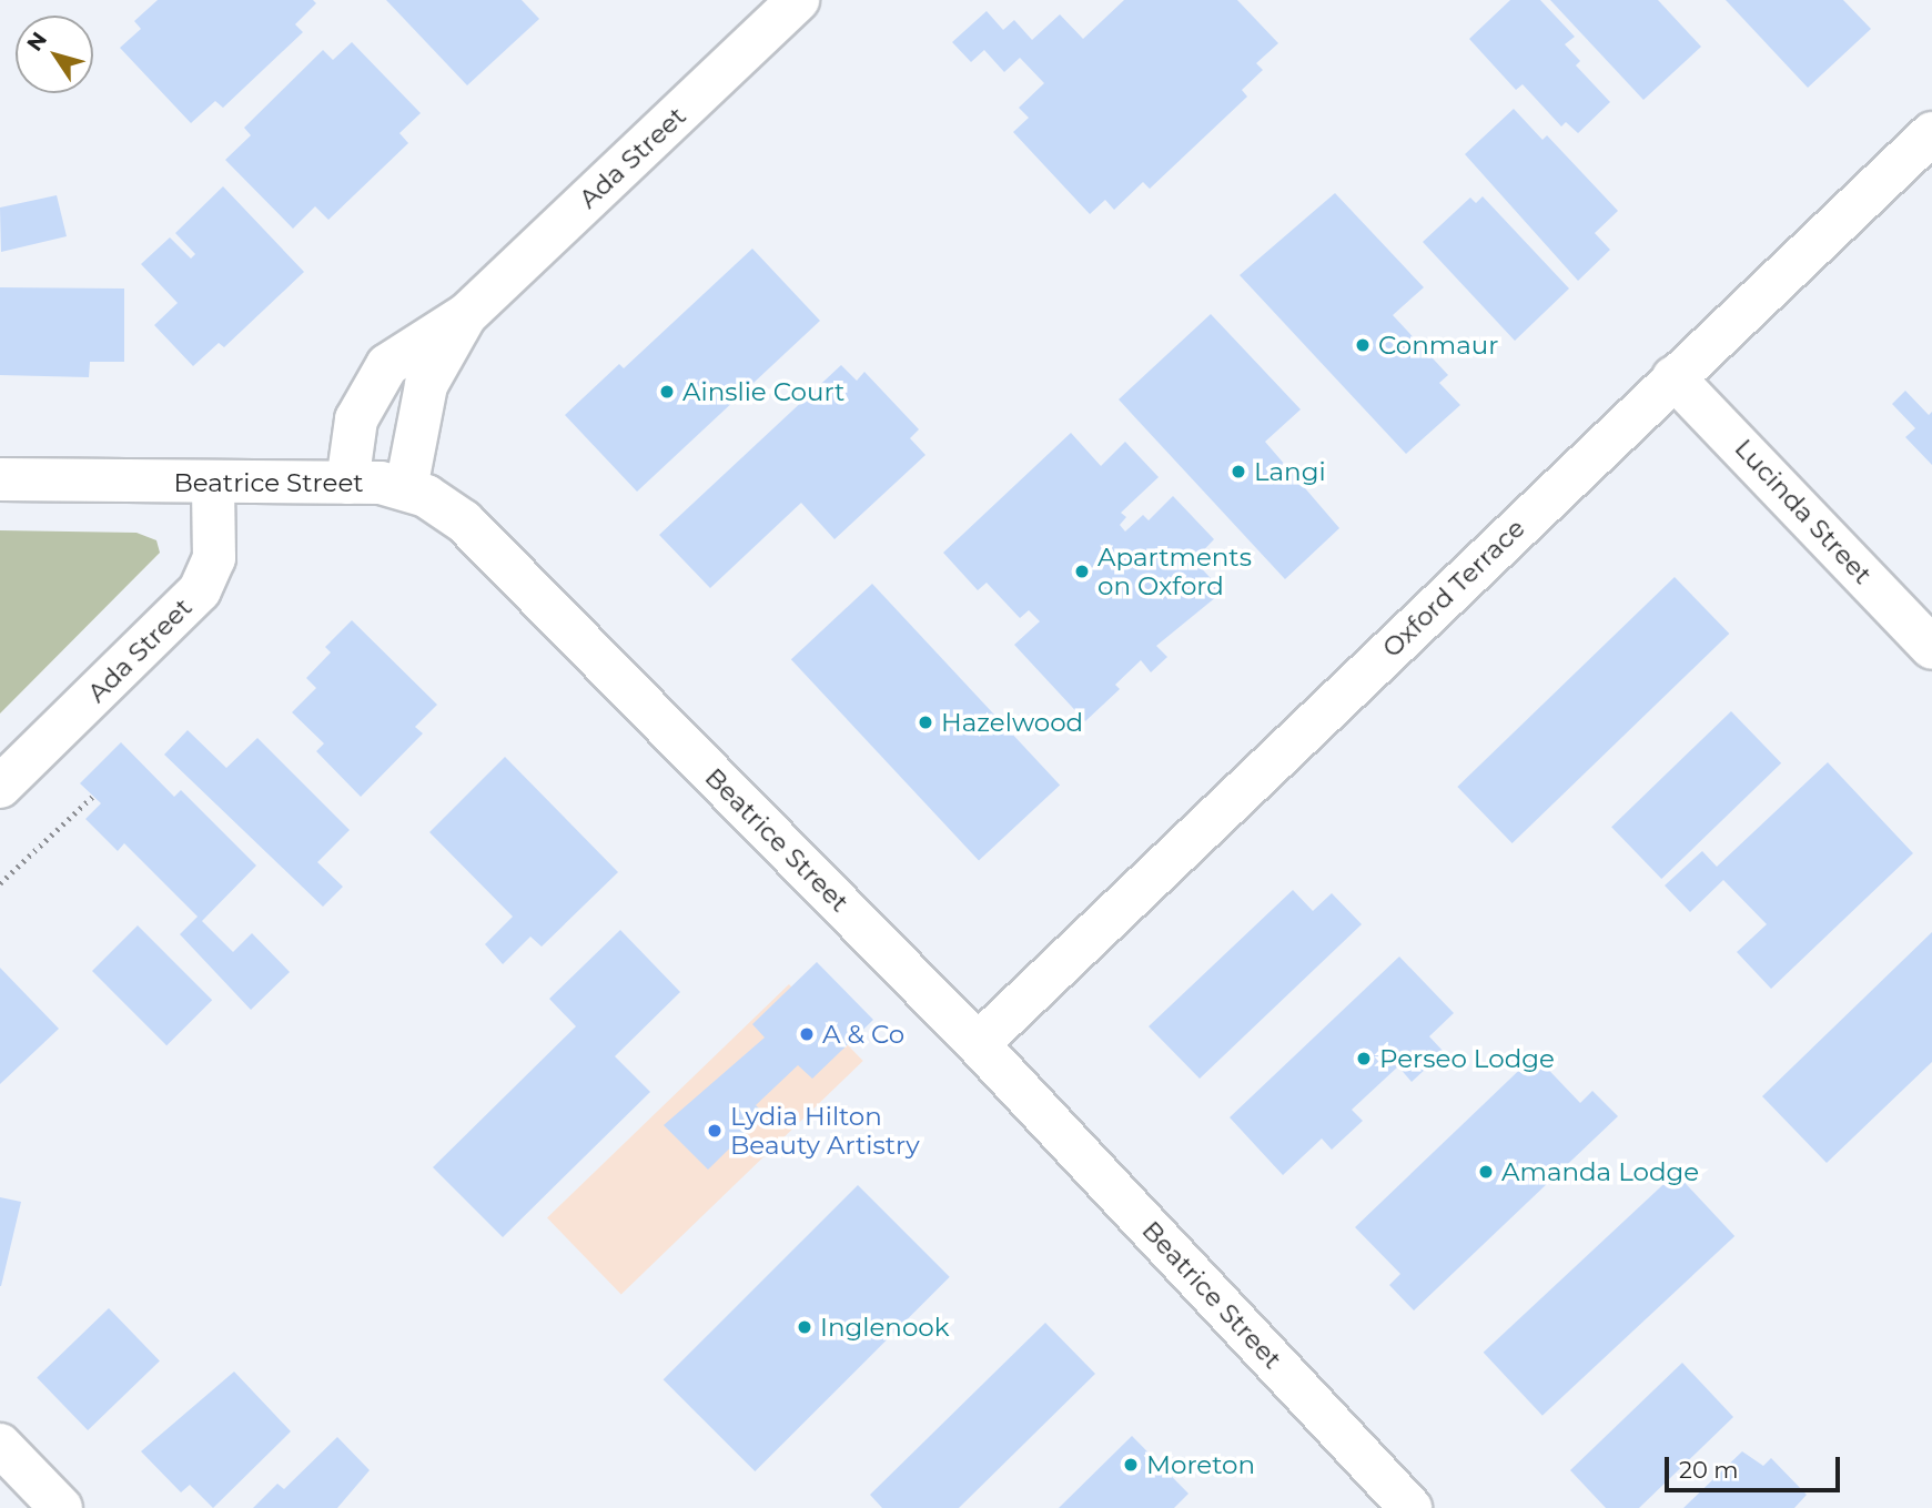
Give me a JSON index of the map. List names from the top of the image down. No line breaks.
{"streets":{"street":["Ada Street","Beatrice Street","Lucinda Street","Oxford Terrace"]},"crossings":[["Ada Street","Beatrice Street"],["Beatrice Street","Oxford Terrace"],["Lucinda Street","Oxford Terrace"]],"places":["Conmaur","Ainslie Court","Langi","Apartments on Oxford","Hazelwood","A & Co","Perseo Lodge","Lydia Hilton Beauty Artistry","Amanda Lodge","Inglenook","Moreton"],"scale_bar":"20 m","north":"top left"}
